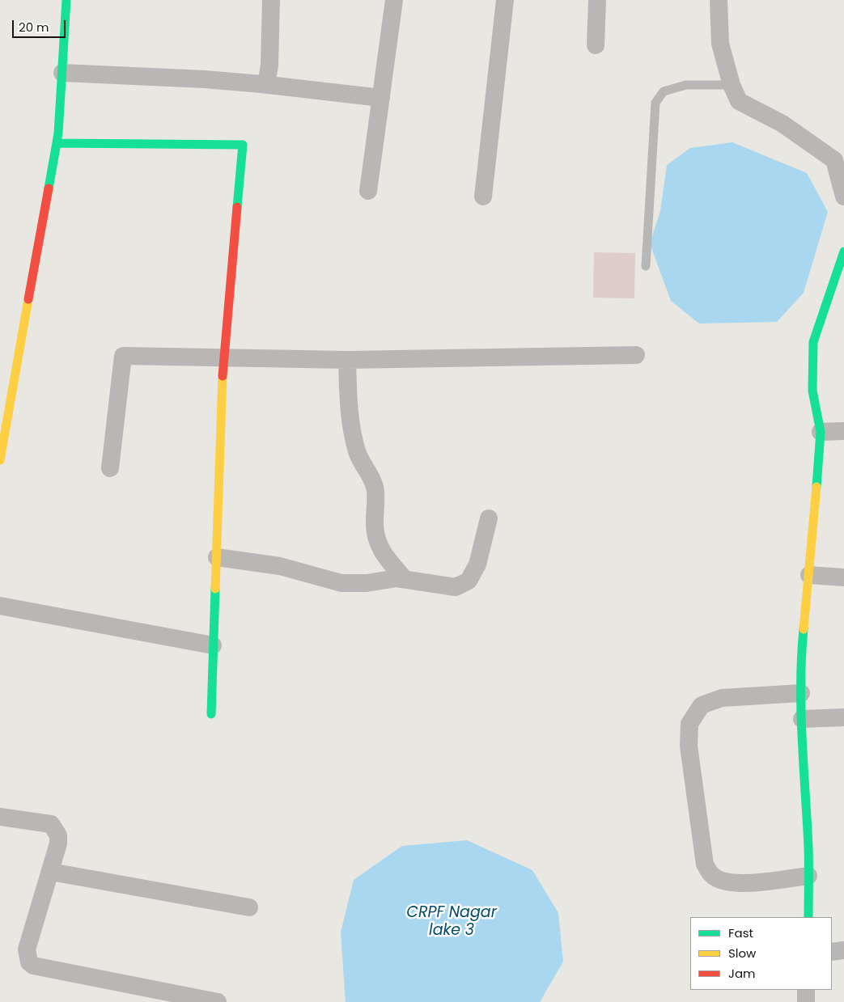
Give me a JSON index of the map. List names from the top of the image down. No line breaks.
{"water":["CRPF Nagar lake 3"],"legend":["Fast","Slow","Jam"],"scale_bar":"20 m"}
